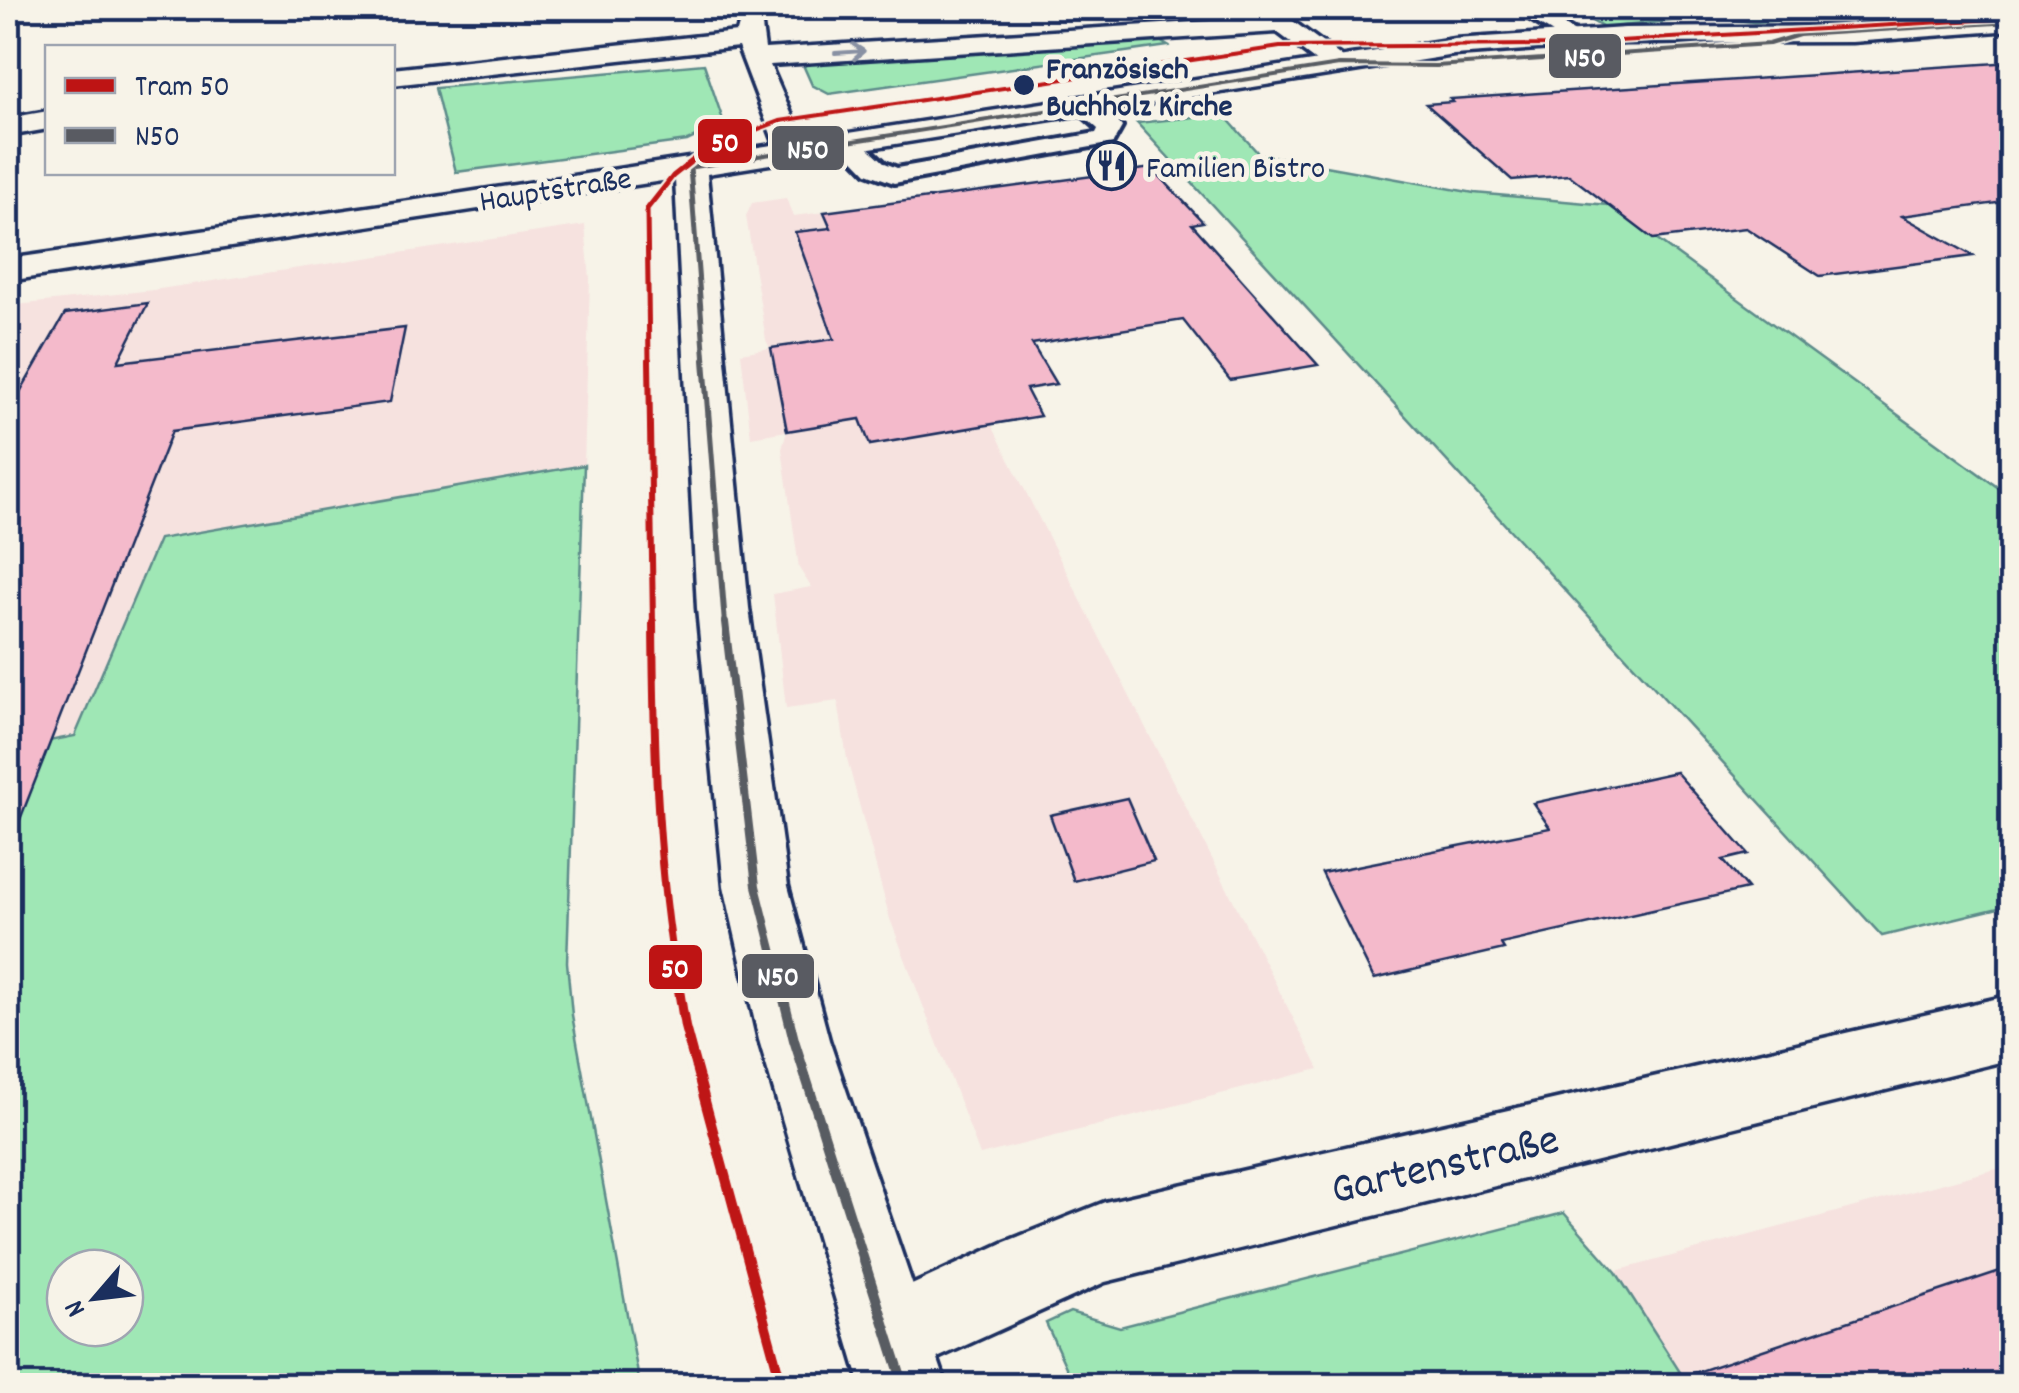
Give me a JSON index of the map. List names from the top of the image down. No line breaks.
{"streets":{"street":["Hauptstraße","Gartenstraße"]},"places":{"other":["Französisch Buchholz Kirche"],"restaurant":["Familien Bistro"]},"lines":["tram line 50","transit line N50"],"legend":["Tram 50","N50"],"north":"bottom left"}
